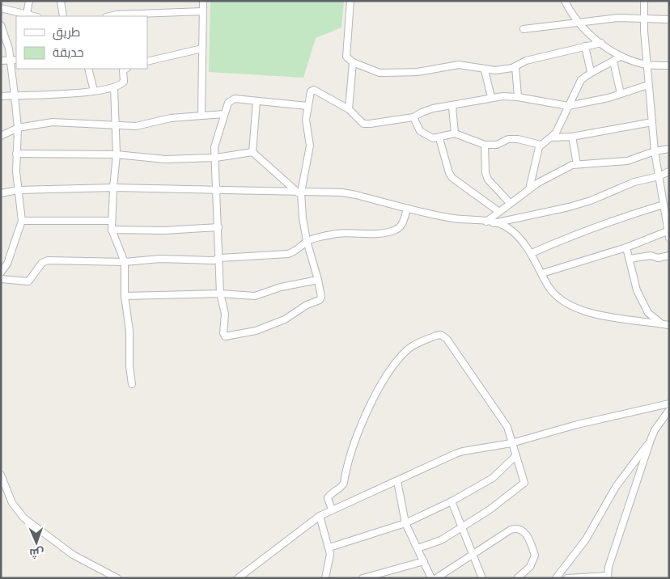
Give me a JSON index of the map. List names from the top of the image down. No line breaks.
{"legend":["طريق","حديقة"],"north":"bottom"}
